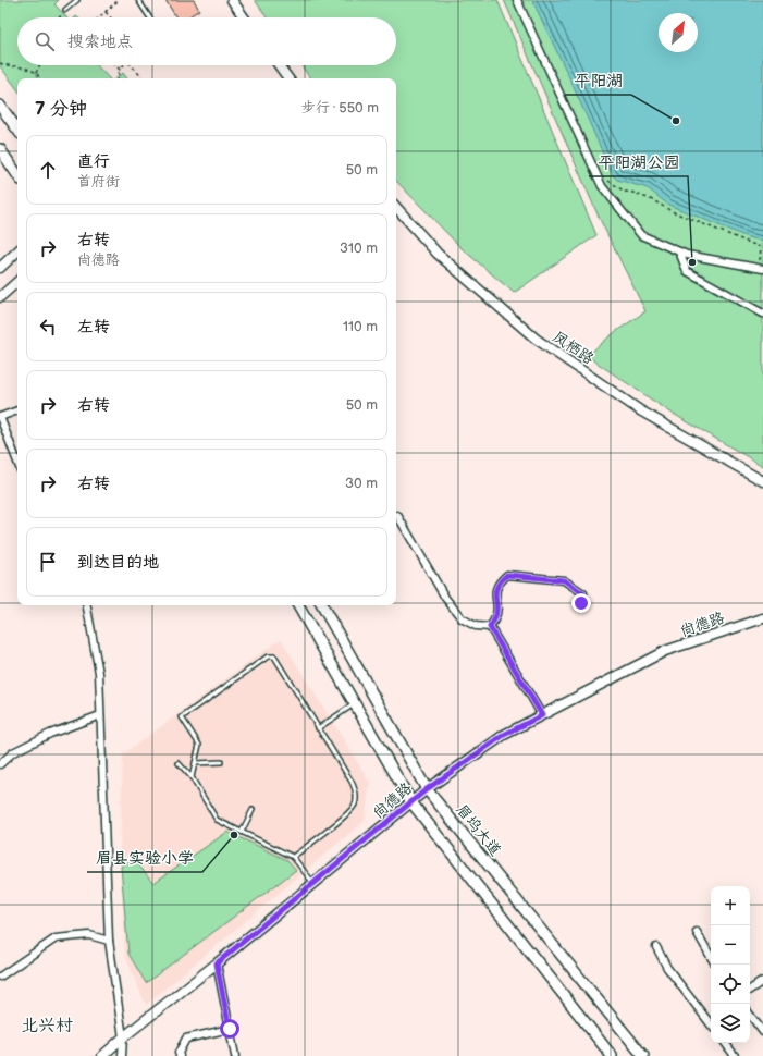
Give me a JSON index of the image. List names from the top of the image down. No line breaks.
{"streets":{"main road":["眉坞大道"],"street":["凤栖路","尚德路"]},"crossings":[["尚德路","眉坞大道"]],"districts":["北兴村"],"places":["平阳湖","平阳湖公园","眉县实验小学"],"north":"top right","page":{"search":"搜索地点","heading":["7 分钟","步行 · 550 m"],"list":[["直行","首府街","50 m"],["右转","尚德路","310 m"],["左转","110 m"],["右转","50 m"],["右转","30 m"],"到达目的地"],"map_buttons":["+","−"]}}
